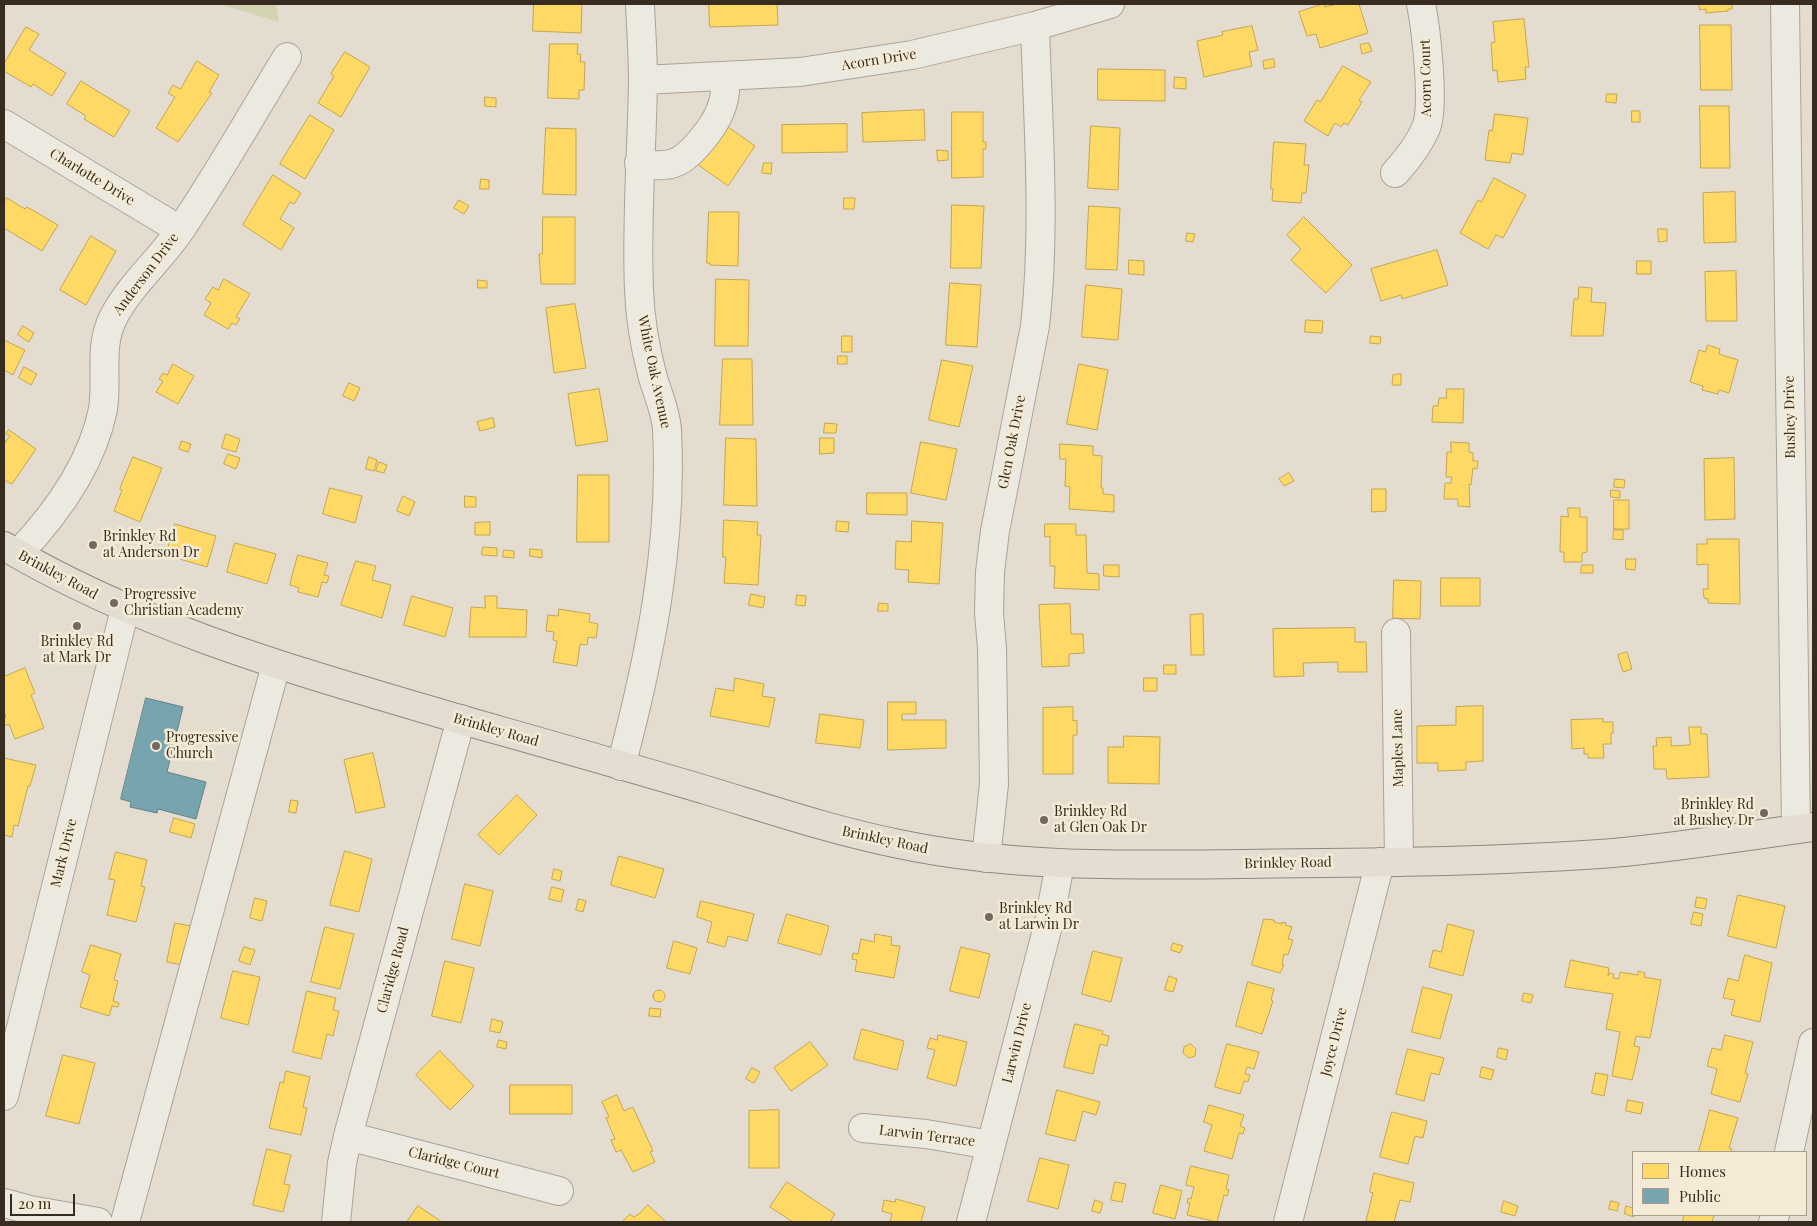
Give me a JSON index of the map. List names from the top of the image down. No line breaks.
{"streets":{"main road":["Brinkley Road"],"street":["Acorn Drive","Acorn Court","Charlotte Drive","Anderson Drive","White Oak Avenue","Bushey Drive","Glen Oak Drive","Maples Lane","Mark Drive","Claridge Road","Joyce Drive","Larwin Drive","Larwin Terrace","Claridge Court"]},"crossings":[["Acorn Drive","White Oak Avenue"],["Acorn Drive","Glen Oak Drive"],["Charlotte Drive","Anderson Drive"],["Anderson Drive","Brinkley Road"],["White Oak Avenue","Brinkley Road"],["Bushey Drive","Brinkley Road"],["Glen Oak Drive","Brinkley Road"],["Brinkley Road","Maples Lane"],["Brinkley Road","Mark Drive"],["Brinkley Road","Claridge Road"],["Brinkley Road","Joyce Drive"],["Brinkley Road","Larwin Drive"],["Maples Lane","Joyce Drive"],["Claridge Road","Claridge Court"],["Larwin Drive","Larwin Terrace"]],"places":["Brinkley Rd at Anderson Dr","Progressive Christian Academy","Brinkley Rd at Mark Dr","Progressive Church","Brinkley Rd at Bushey Dr","Brinkley Rd at Glen Oak Dr","Brinkley Rd at Larwin Dr"],"legend":["Homes","Public"],"scale_bar":"20 m"}
